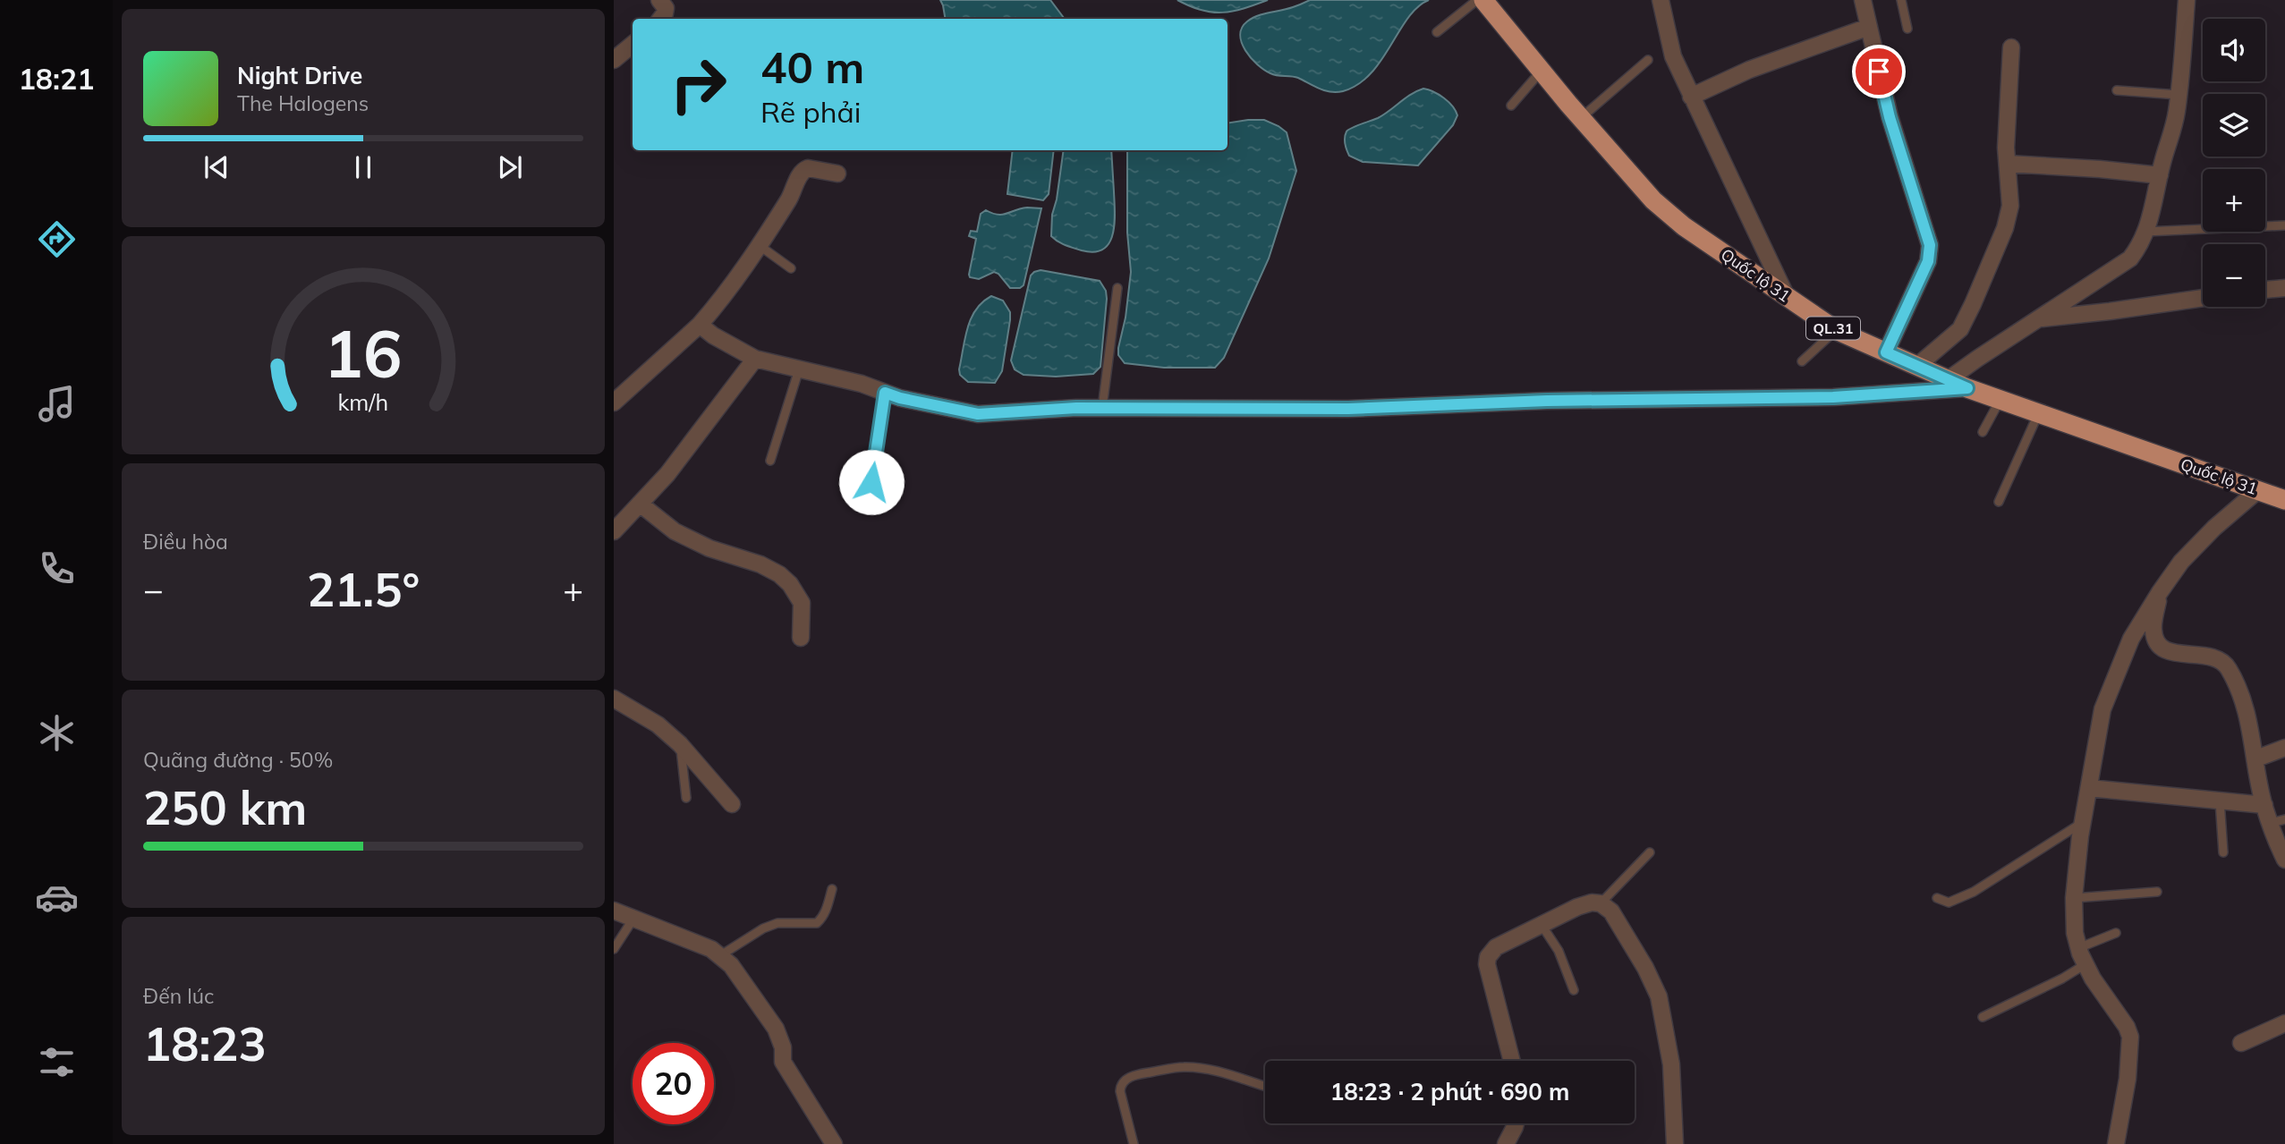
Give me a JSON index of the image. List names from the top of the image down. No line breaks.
{"streets":{"highway":["Quốc lộ 31","QL.31"]},"page":{"tabs":"18:21","map_buttons":["+","−"],"turn":["40 m","Rẽ phải"],"song":["Night Drive","The Halogens"],"tile":["Điều hòa",["Quãng đường · 50%","250 km"],["Đến lúc","18:23"]],"heat":["−","21.5°","+"],"limit":"20","trip":"18:23 · 2 phút · 690 m","gauge":["16","km/h"]}}
